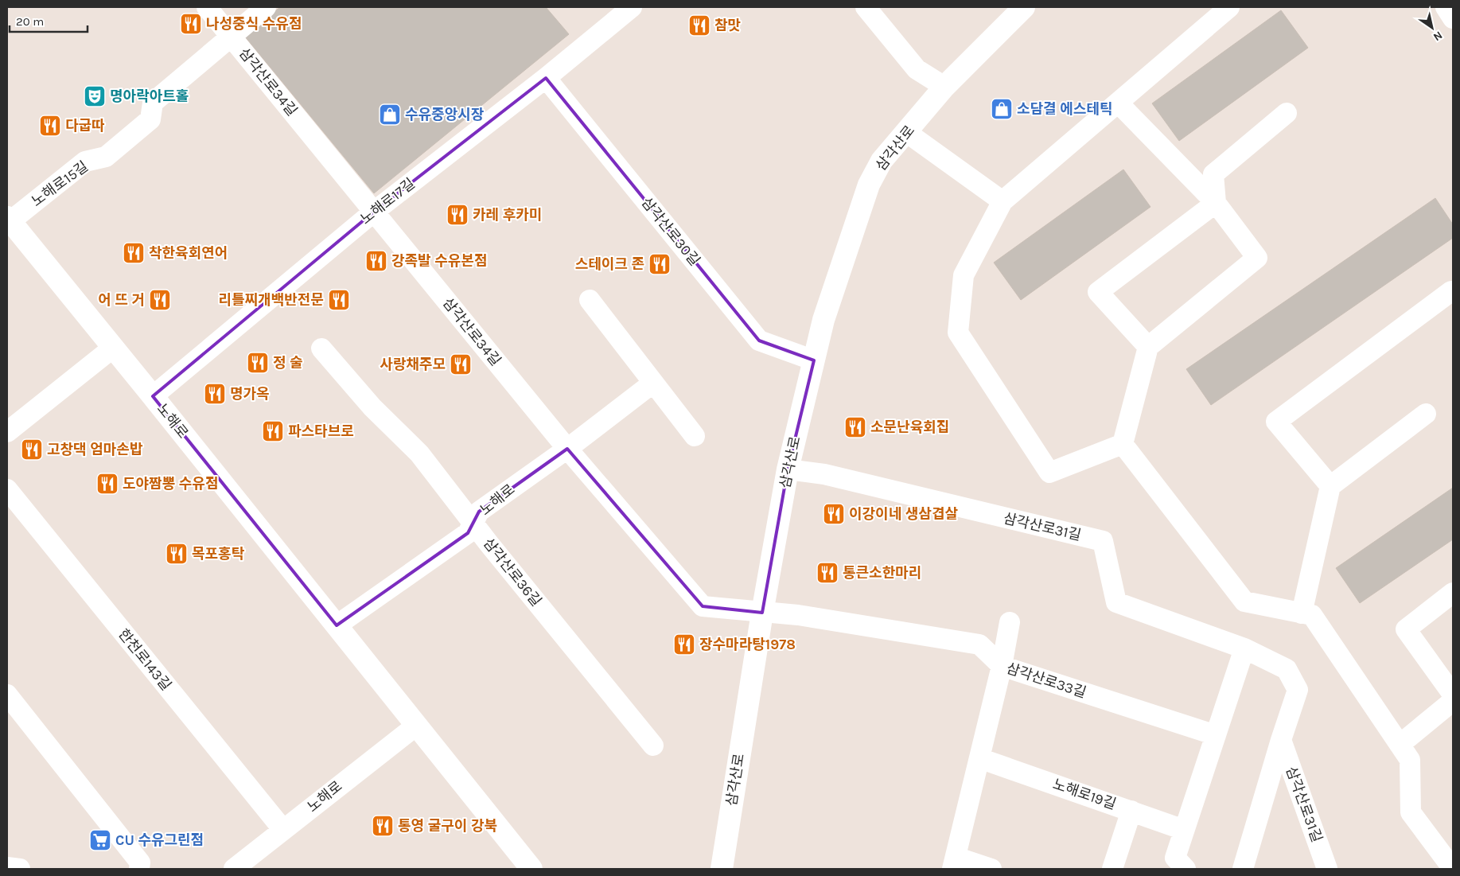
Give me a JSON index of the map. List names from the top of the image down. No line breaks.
{"streets":{"street":["삼각산로34길","삼각산로","노해로15길","노해로17길","삼각산로30길","노해로","삼각산로31길","삼각산로36길","한천로143길","삼각산로33길","노해로19길"]},"crossings":[["삼각산로34길","삼각산로"],["삼각산로34길","노해로15길"],["삼각산로34길","노해로17길"],["삼각산로34길","노해로"],["삼각산로34길","삼각산로33길"],["삼각산로","삼각산로30길"],["삼각산로","삼각산로31길"],["삼각산로","삼각산로33길"],["노해로15길","노해로"],["노해로17길","삼각산로30길"],["노해로17길","노해로"],["노해로","삼각산로36길"],["노해로","한천로143길"]],"places":{"restaurant":["나성중식 수유점","참맛","다굽따","카레 후카미","착한육회연어","강족발 수유본점","스테이크 존","어 뜨 거","리틀찌개백반전문","정 술","사랑채주모","명가옥","소문난육회집","파스타브로","고창댁 엄마손밥","도야짬뽕 수유점","이강이네 생삼겹살","목포홍탁","통큰소한마리","장수마라탕1978","통영 굴구이 강북"],"theatre":["명아락아트홀"],"shop":["소담결 에스테틱","수유중앙시장"],"supermarket":["CU 수유그린점"]},"scale_bar":"20 m","north":"bottom right"}
